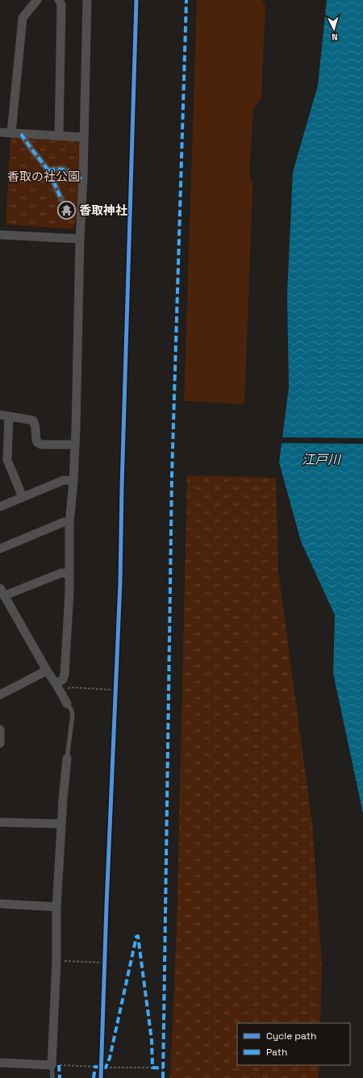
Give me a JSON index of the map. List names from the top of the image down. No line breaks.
{"water":["江戸川"],"parks":["香取の社公園"],"places":{"temple":["香取神社"]},"legend":["Cycle path","Path"],"north":"bottom"}
